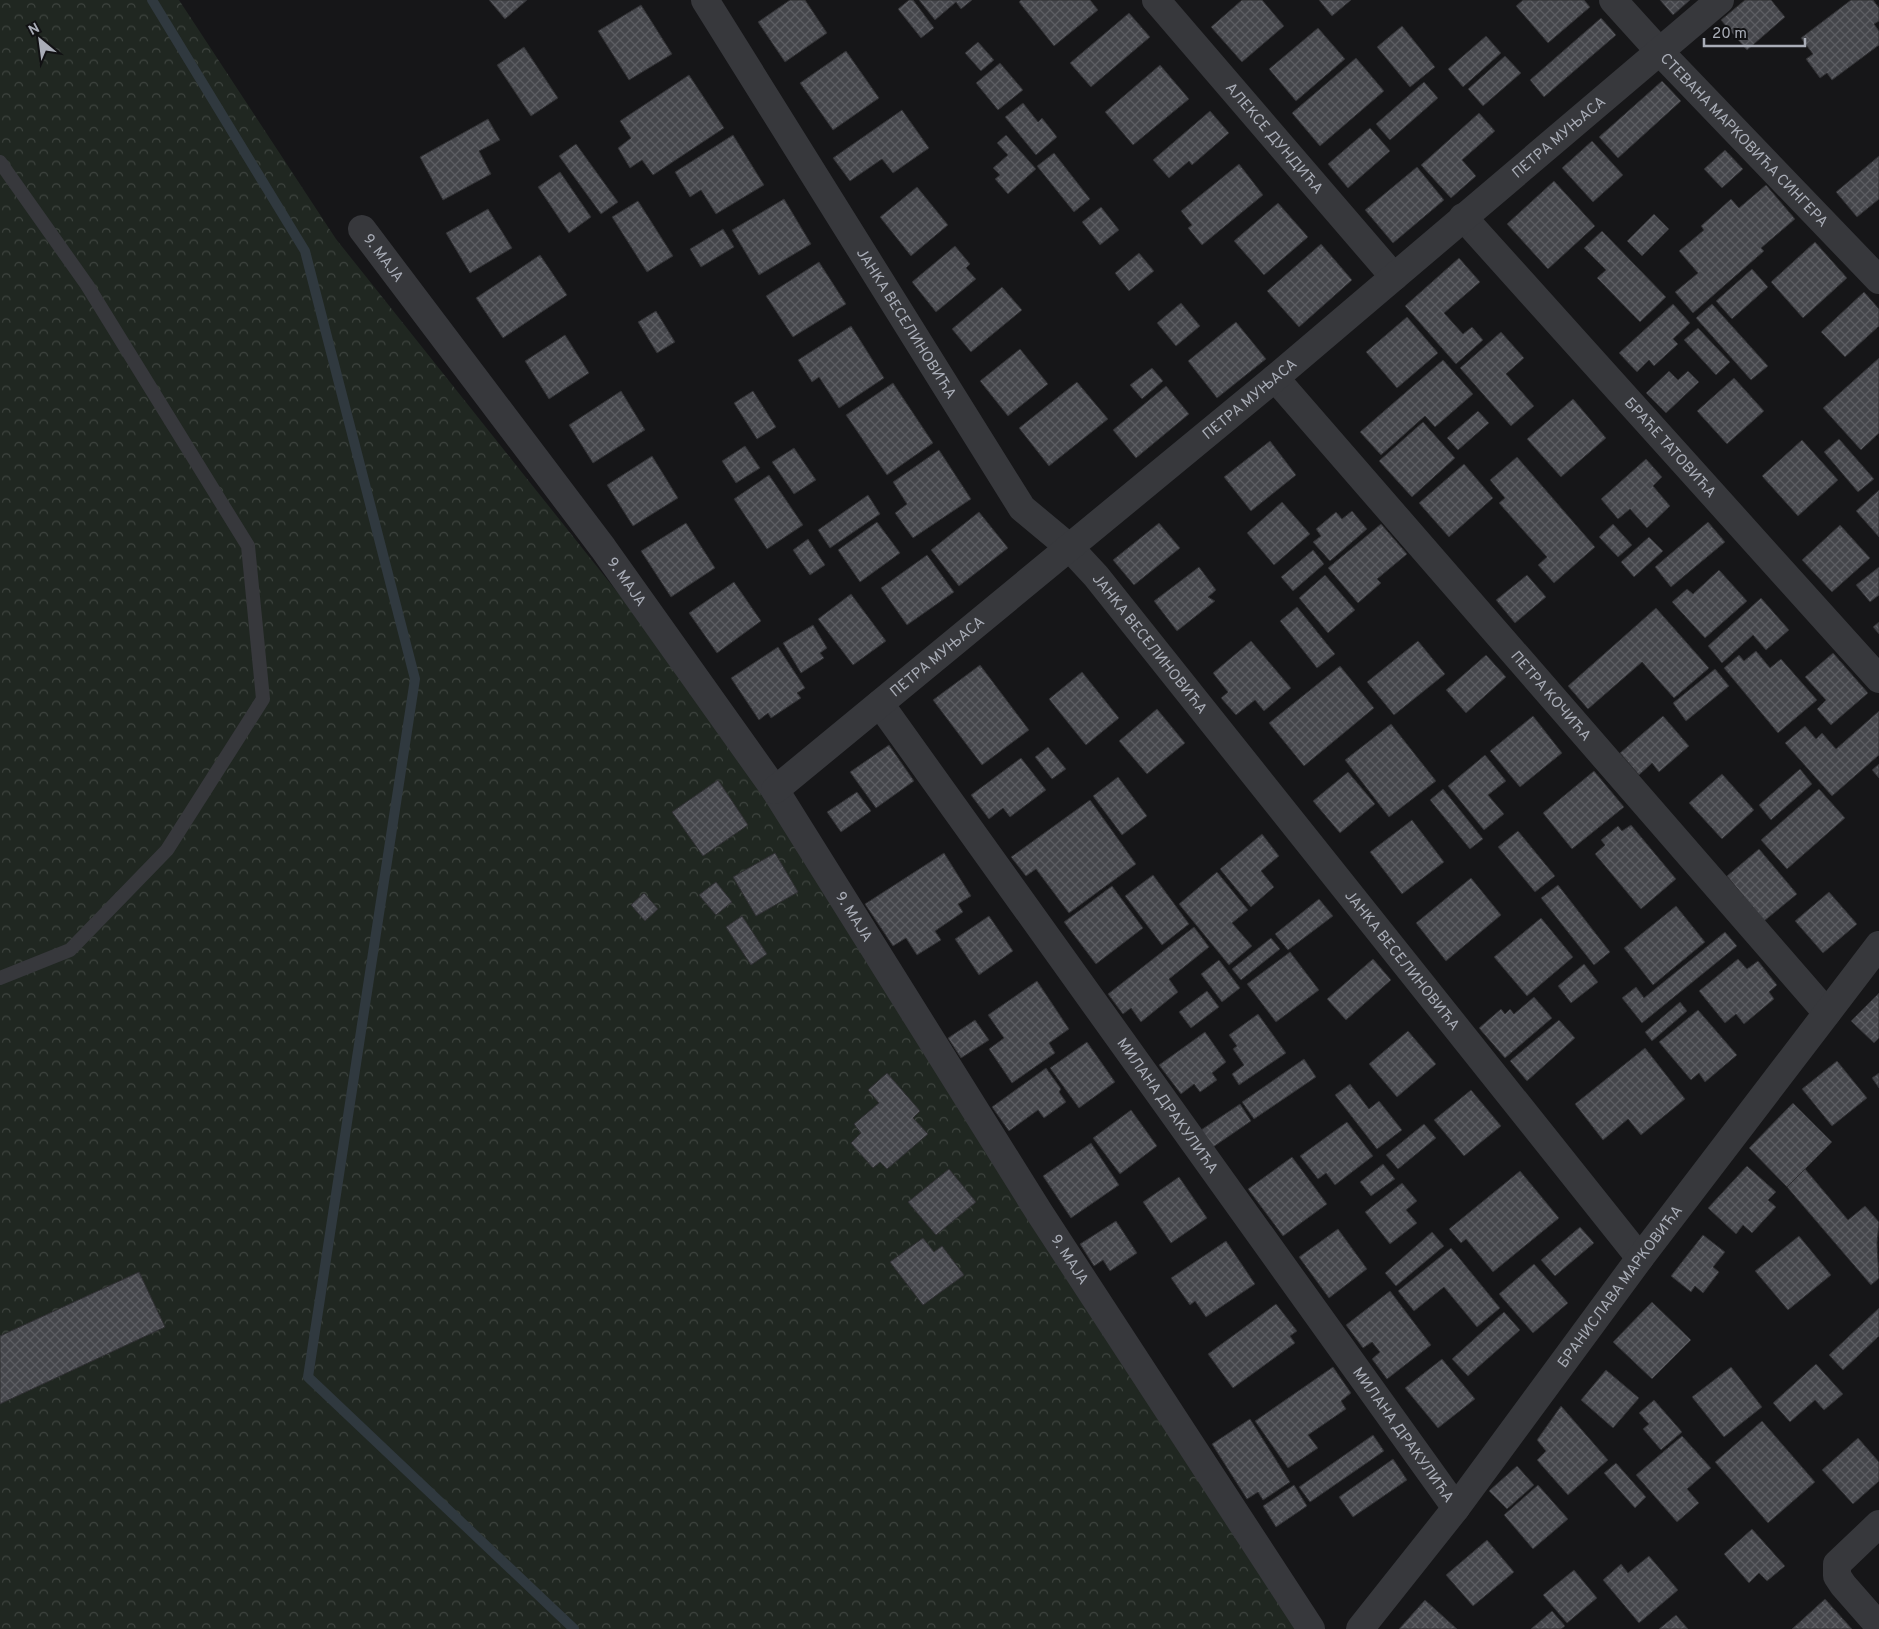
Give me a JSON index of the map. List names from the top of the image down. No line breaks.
{"streets":{"street":["ПЕТРА МУЊАСА","АЛЕКСЕ ДУНДИЋА","СТЕВАНА МАРКОВИЋА СИНГЕРА","9. МАЈА","ЈАНКА ВЕСЕЛИНОВИЋА","БРАЋЕ ТАТОВИЋА","ПЕТРА КОЧИЋА","МИЛАНА ДРАКУЛИЋА","БРАНИСЛАВА МАРКОВИЋА"]},"crossings":[["ПЕТРА МУЊАСА","АЛЕКСЕ ДУНДИЋА"],["ПЕТРА МУЊАСА","СТЕВАНА МАРКОВИЋА СИНГЕРА"],["ПЕТРА МУЊАСА","9. МАЈА"],["ПЕТРА МУЊАСА","ЈАНКА ВЕСЕЛИНОВИЋА"],["ПЕТРА МУЊАСА","БРАЋЕ ТАТОВИЋА"],["ПЕТРА МУЊАСА","ПЕТРА КОЧИЋА"],["ПЕТРА МУЊАСА","МИЛАНА ДРАКУЛИЋА"],["ЈАНКА ВЕСЕЛИНОВИЋА","БРАНИСЛАВА МАРКОВИЋА"],["ПЕТРА КОЧИЋА","БРАНИСЛАВА МАРКОВИЋА"],["МИЛАНА ДРАКУЛИЋА","БРАНИСЛАВА МАРКОВИЋА"]],"scale_bar":"20 m","north":"top left"}
